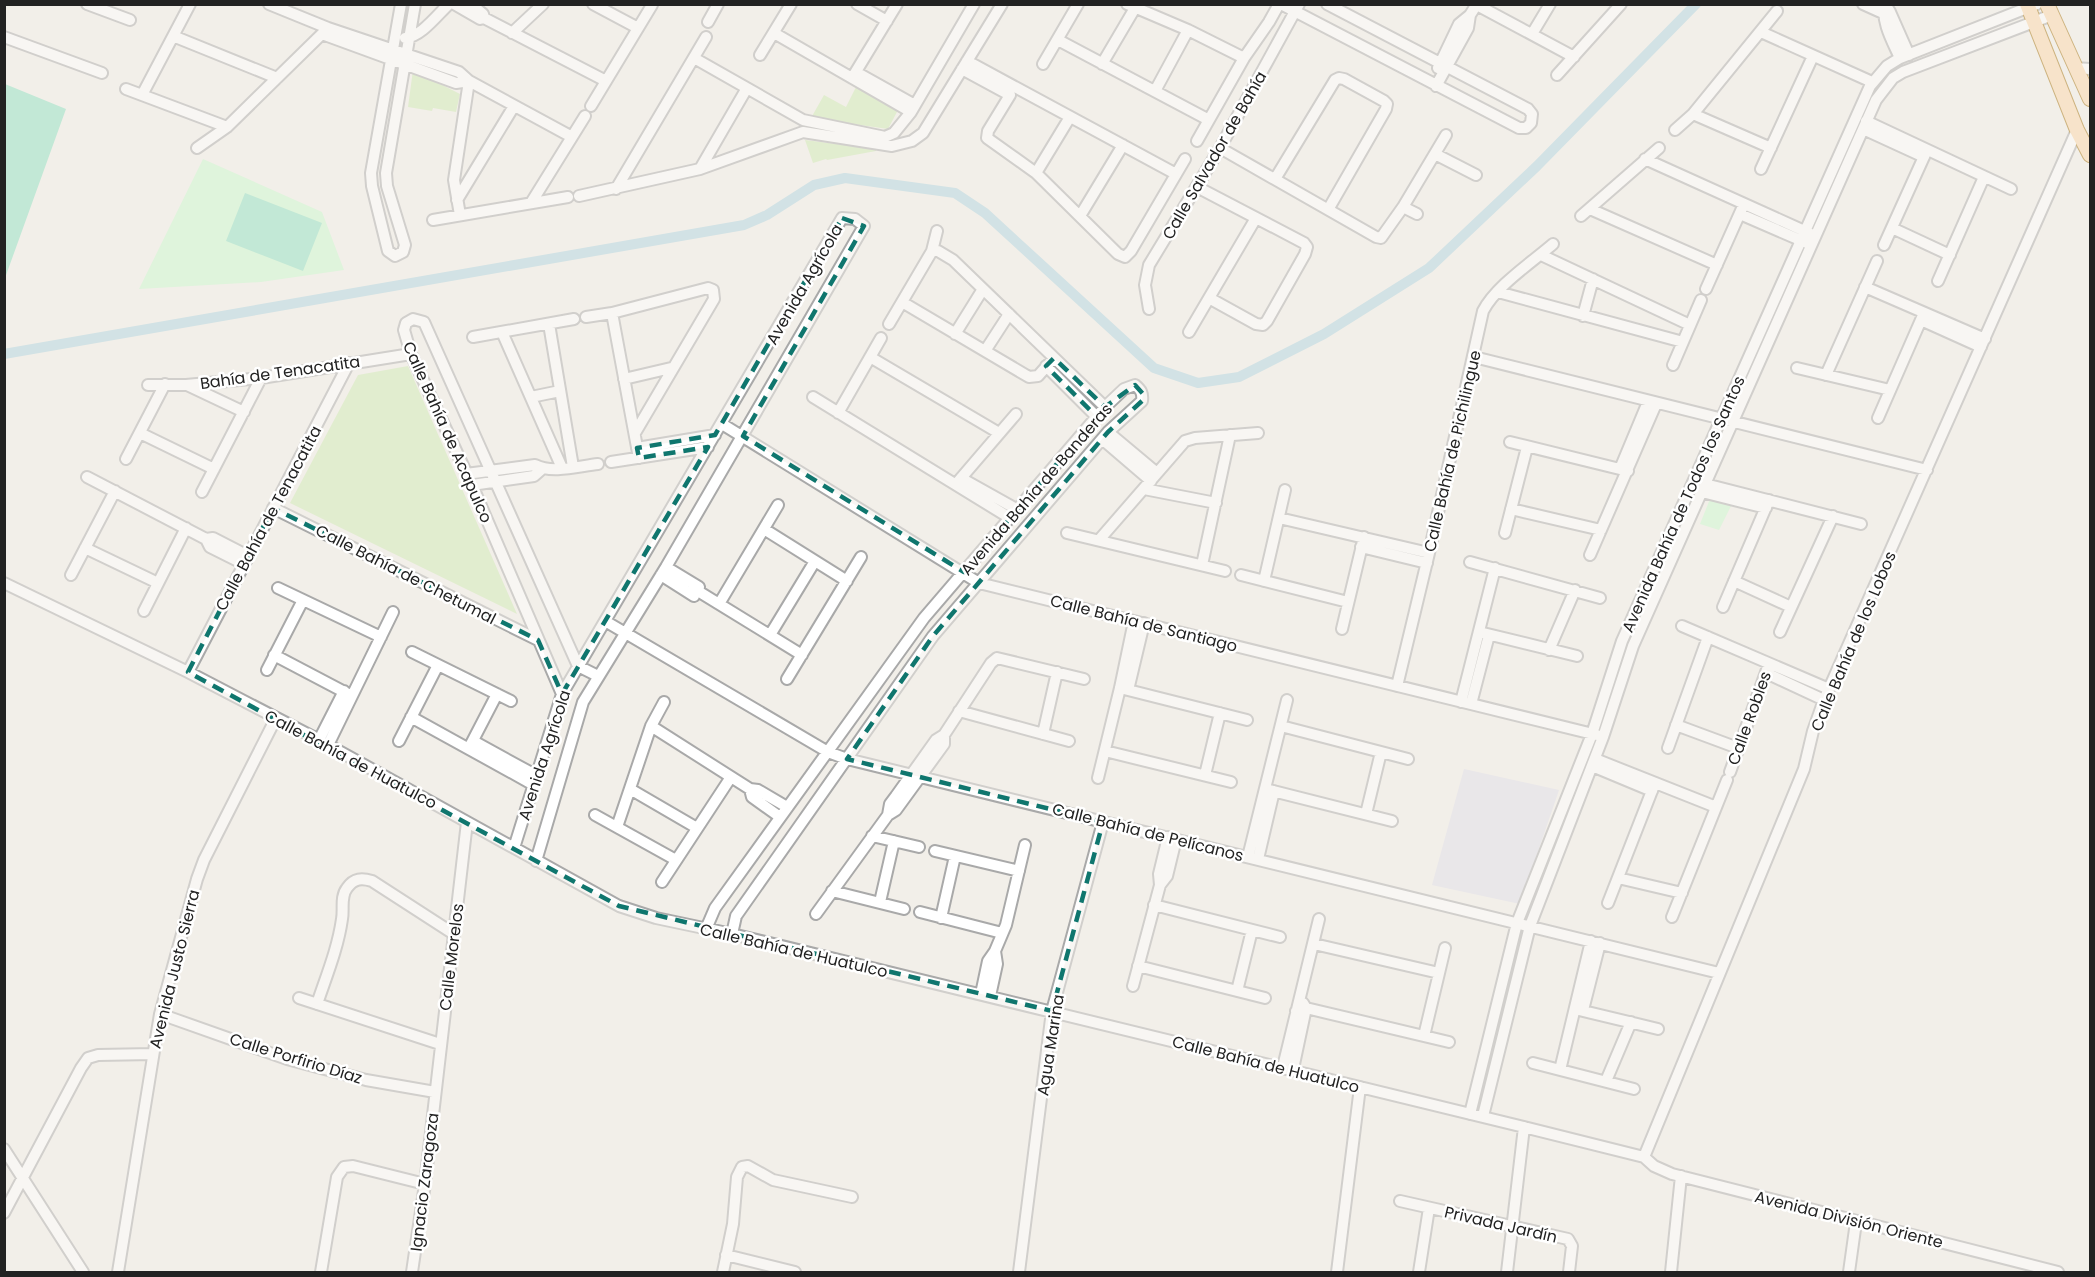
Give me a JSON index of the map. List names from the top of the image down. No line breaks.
{"streets":{"street":["Calle Salvador de Bahía","Avenida Agrícola","Bahía de Tenacatita","Calle Bahía de Acapulco","Calle Bahía de Pichilingue","Avenida Bahía de Banderas","Avenida Bahía de Todos los Santos","Calle Bahía de Tenacatita","Calle Bahía de Chetumal","Calle Bahía de Santiago","Calle Bahía de los Lobos","Calle Robles","Calle Bahía de Huatulco","Calle Bahía de Pelícanos","Calle Morelos","Avenida Justo Sierra","Agua Marina","Calle Porfirio Díaz","Ignacio Zaragoza","Avenida División Oriente","Privada Jardín"]},"crossings":[["Avenida Agrícola","Calle Bahía de Acapulco"],["Avenida Agrícola","Calle Bahía de Santiago"],["Avenida Agrícola","Calle Bahía de Huatulco"],["Avenida Agrícola","Calle Bahía de Pelícanos"],["Bahía de Tenacatita","Calle Bahía de Acapulco"],["Bahía de Tenacatita","Calle Bahía de Tenacatita"],["Calle Bahía de Acapulco","Calle Bahía de Chetumal"],["Calle Bahía de Pichilingue","Calle Bahía de Santiago"],["Avenida Bahía de Banderas","Calle Bahía de Santiago"],["Avenida Bahía de Banderas","Calle Bahía de Huatulco"],["Avenida Bahía de Banderas","Calle Bahía de Pelícanos"],["Avenida Bahía de Todos los Santos","Calle Bahía de Santiago"],["Avenida Bahía de Todos los Santos","Calle Bahía de Huatulco"],["Avenida Bahía de Todos los Santos","Calle Bahía de Pelícanos"],["Calle Bahía de Tenacatita","Calle Bahía de Chetumal"],["Calle Bahía de Tenacatita","Calle Bahía de Huatulco"],["Calle Bahía de los Lobos","Calle Bahía de Huatulco"],["Calle Bahía de los Lobos","Calle Bahía de Pelícanos"],["Calle Bahía de los Lobos","Avenida División Oriente"],["Calle Bahía de Huatulco","Calle Morelos"],["Calle Bahía de Huatulco","Avenida Justo Sierra"],["Calle Bahía de Huatulco","Agua Marina"],["Calle Bahía de Huatulco","Avenida División Oriente"],["Calle Bahía de Pelícanos","Agua Marina"],["Calle Morelos","Calle Porfirio Díaz"],["Calle Morelos","Ignacio Zaragoza"],["Avenida Justo Sierra","Calle Porfirio Díaz"],["Calle Porfirio Díaz","Ignacio Zaragoza"]]}
